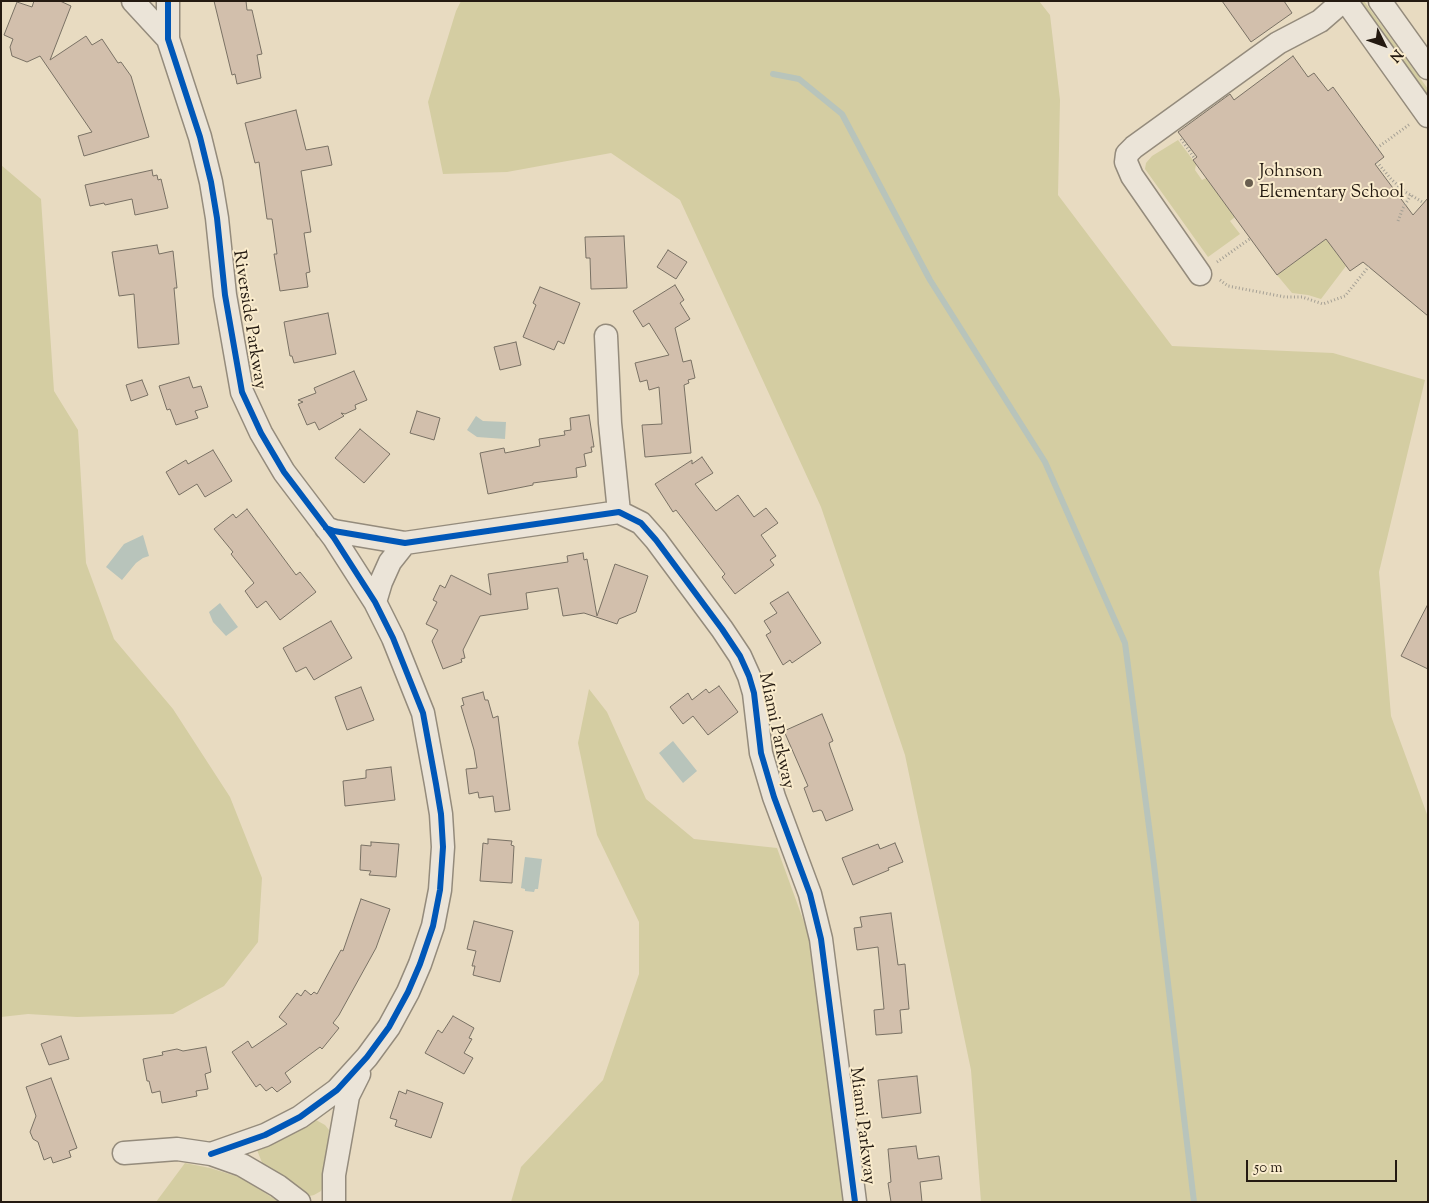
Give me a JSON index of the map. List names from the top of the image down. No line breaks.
{"streets":{"street":["Riverside Parkway","Miami Parkway"]},"places":["Johnson Elementary School"],"scale_bar":"50 m","north":"bottom right"}
